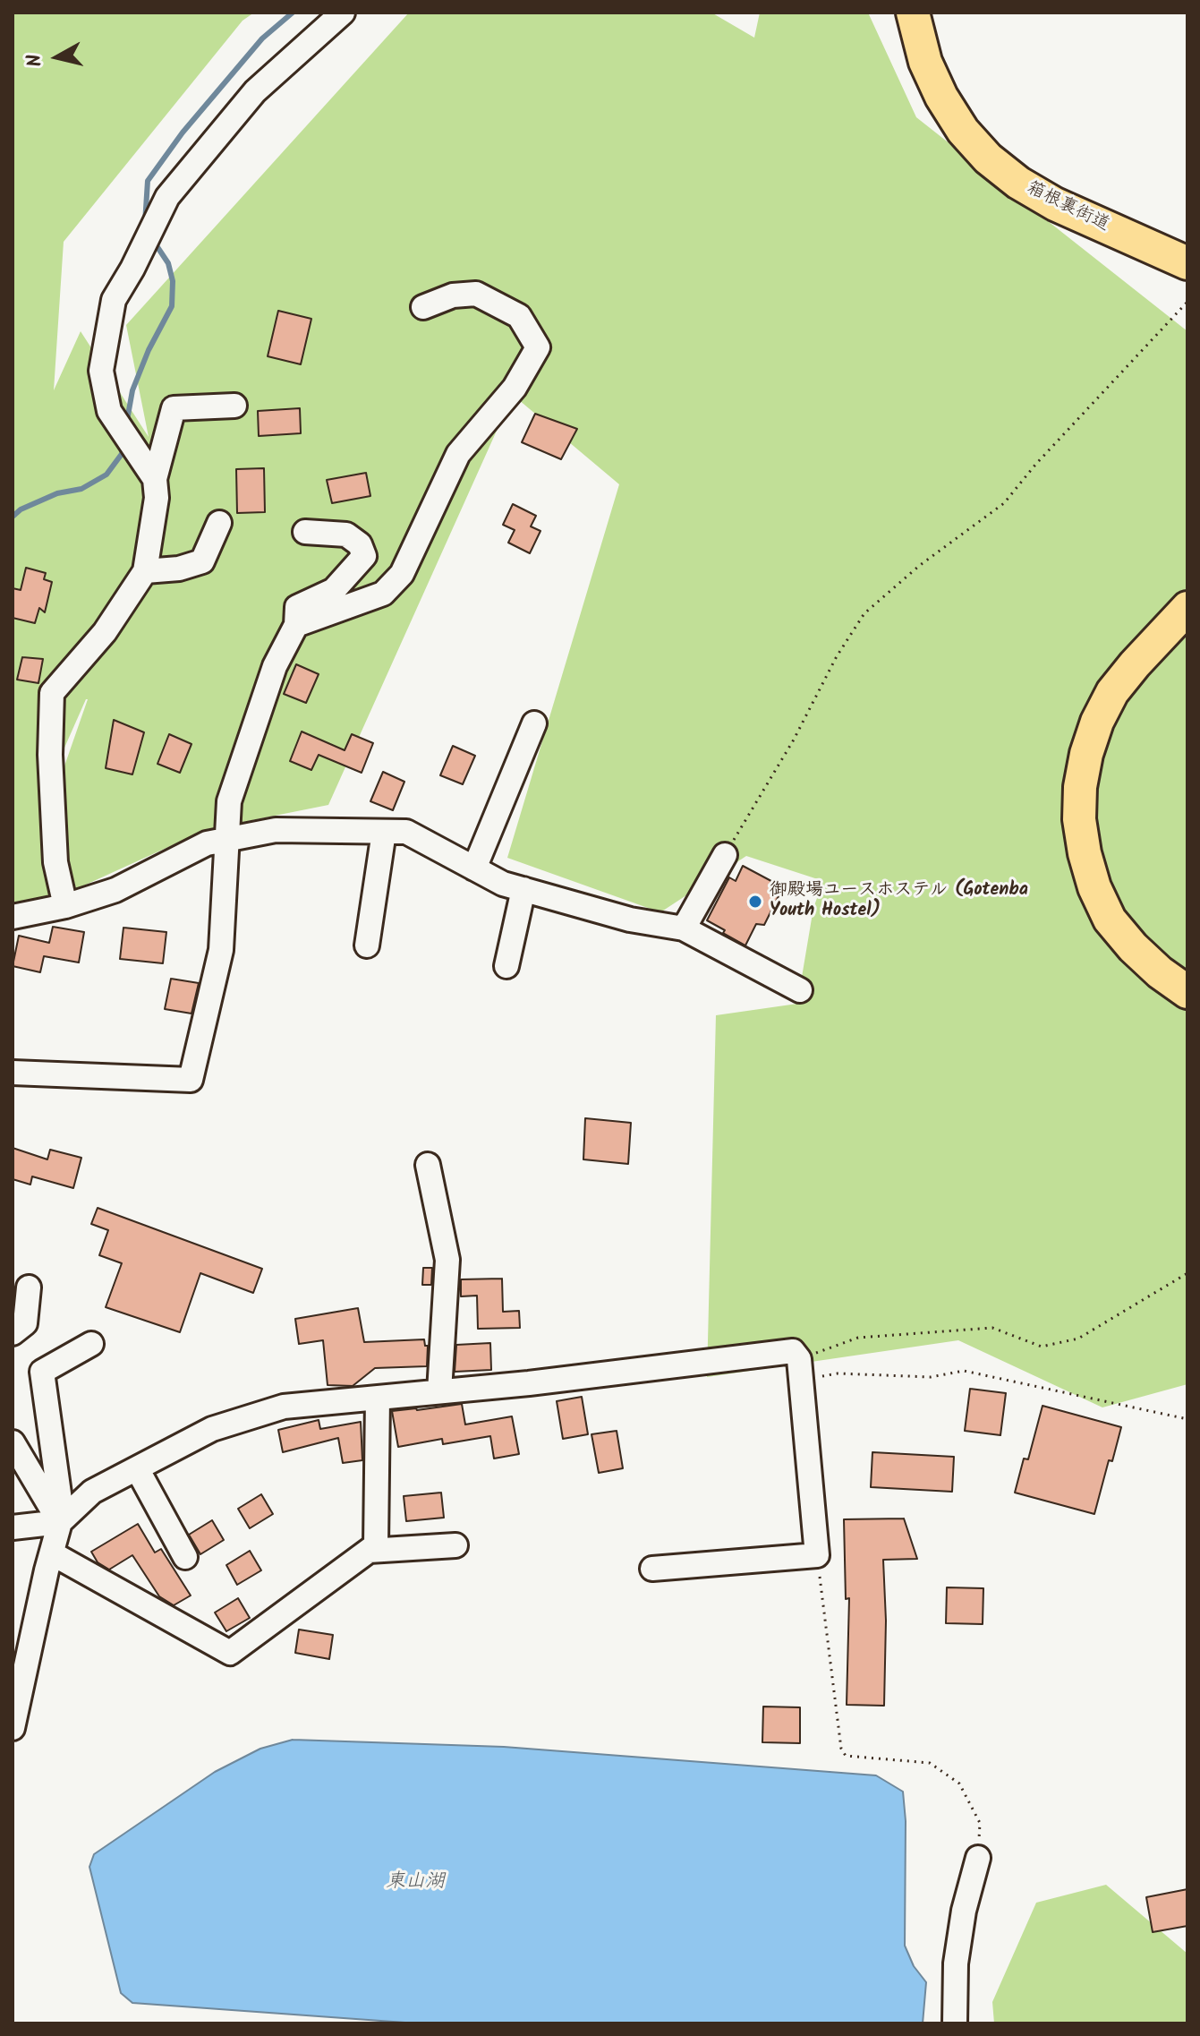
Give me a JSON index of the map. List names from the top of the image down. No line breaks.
{"streets":{"highway":["箱根裏街道"]},"water":["東山湖"],"places":["御殿場ユースホステル (Gotenba Youth Hostel)"],"north":"left"}
